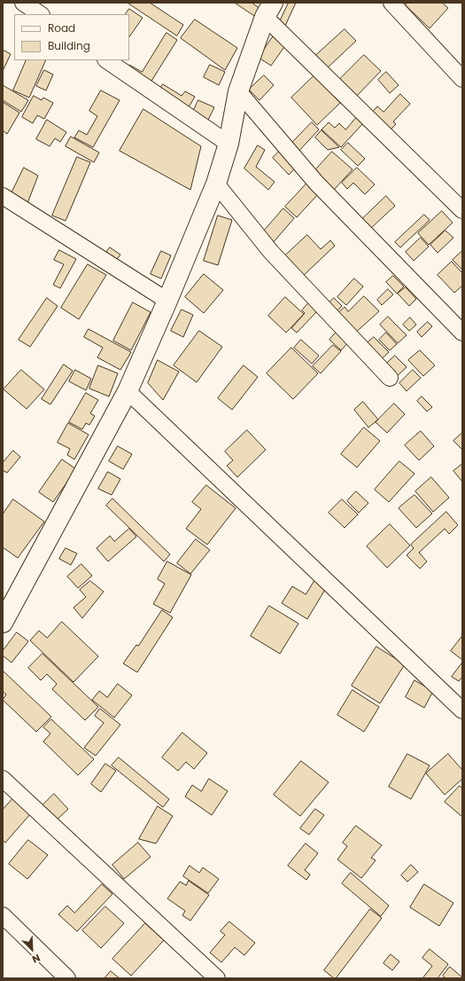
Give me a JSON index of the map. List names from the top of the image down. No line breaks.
{"legend":["Road","Building"],"north":"bottom right"}
